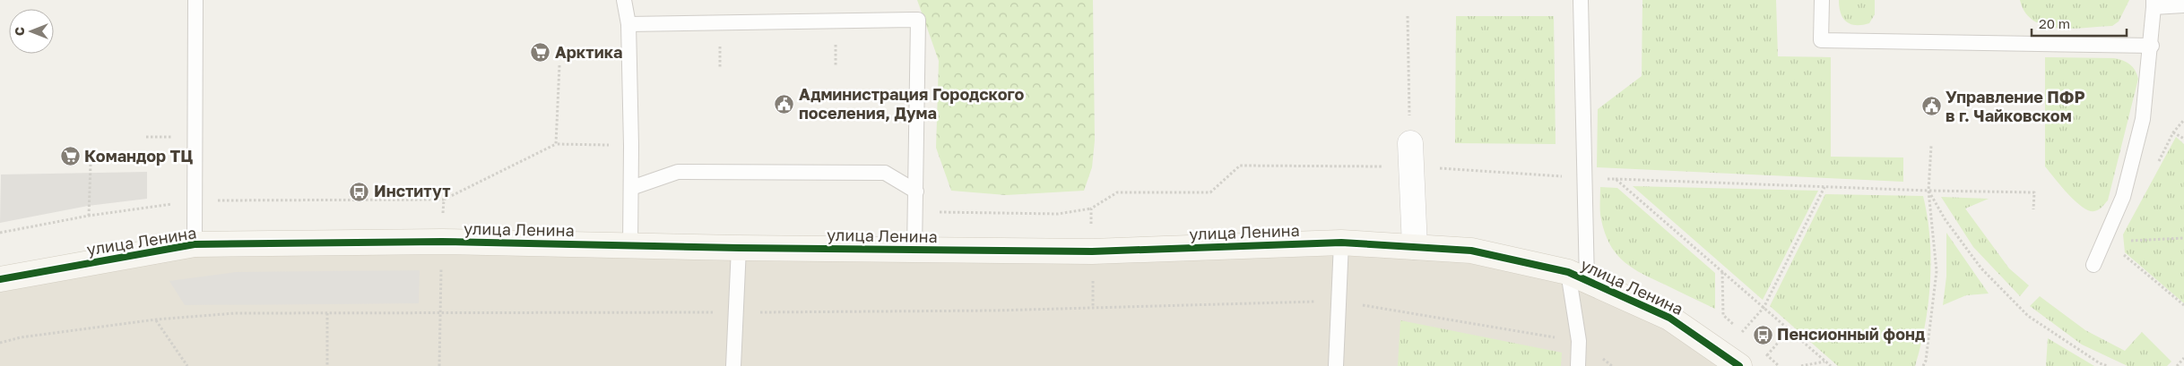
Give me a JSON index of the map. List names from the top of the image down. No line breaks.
{"streets":{"street":["улица Ленина"]},"places":{"supermarket":["Арктика","Командор ТЦ"],"public building":["Администрация Городского поселения, Дума","Управление ПФР в г. Чайковском"],"bus stop":["Институт","Пенсионный фонд"]},"scale_bar":"20 m","north":"left"}
